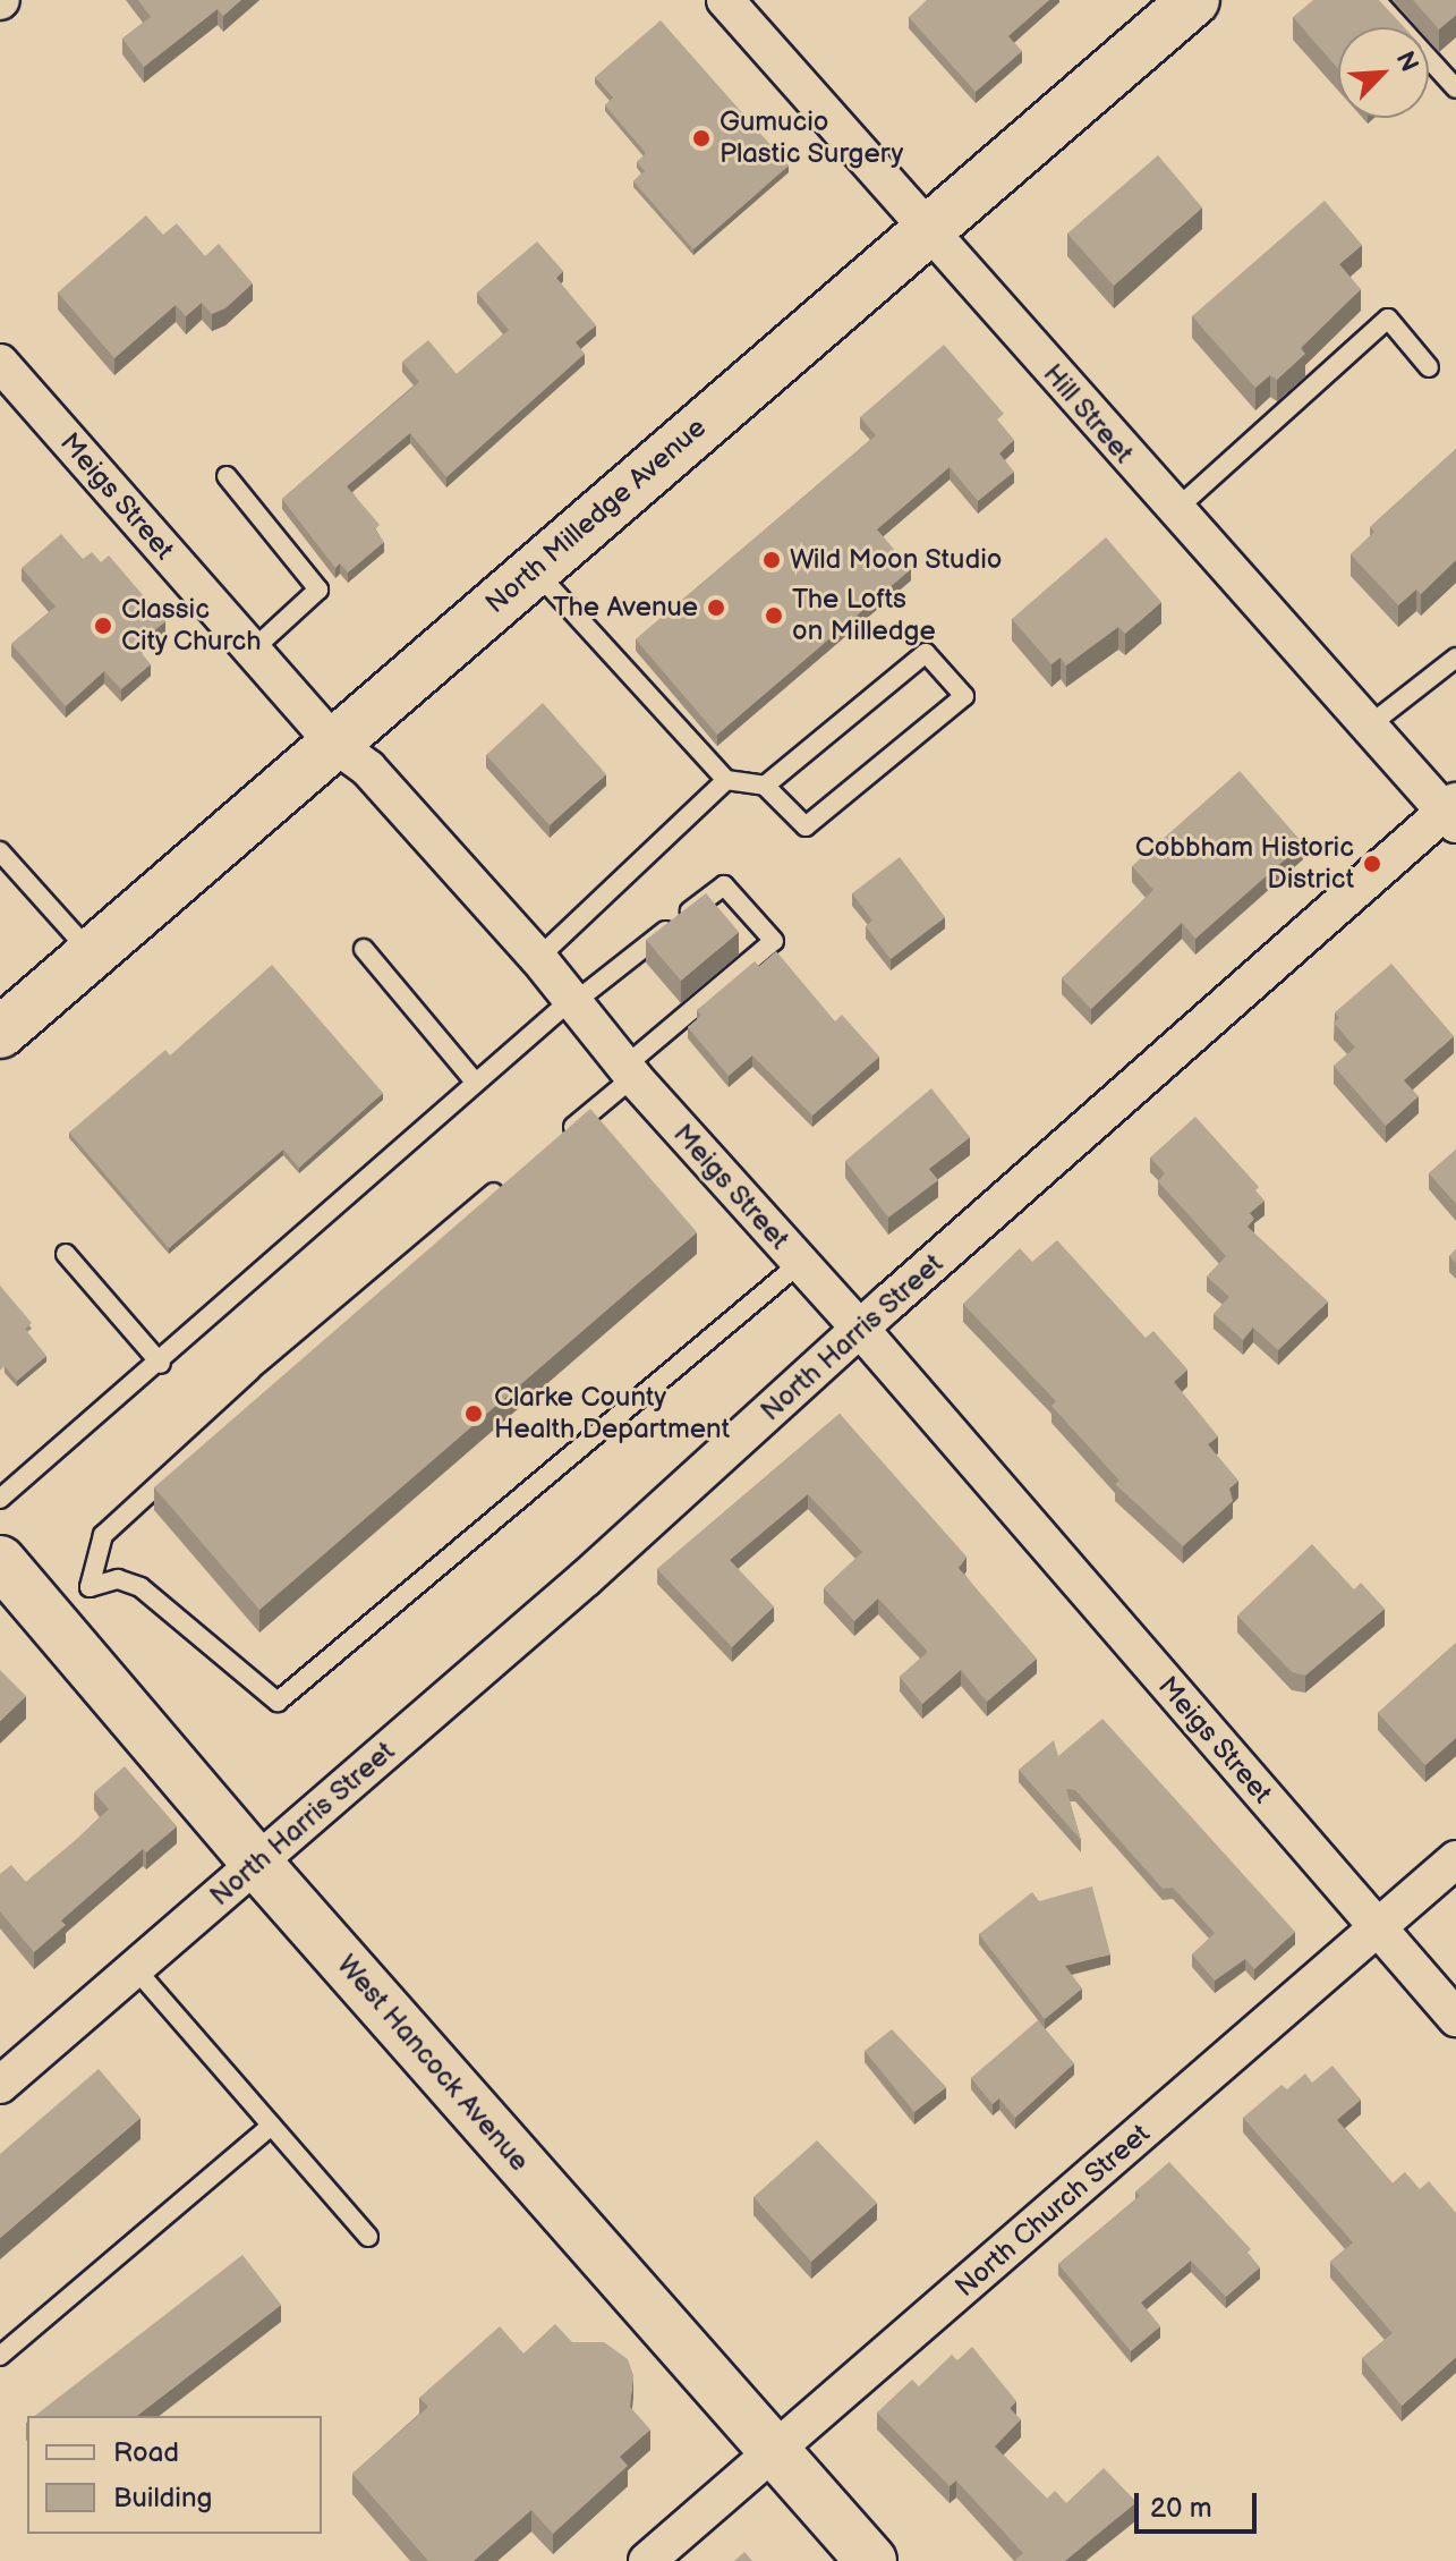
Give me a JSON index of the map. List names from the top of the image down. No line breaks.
{"streets":{"main road":["North Milledge Avenue","West Hancock Avenue"],"street":["Hill Street","Meigs Street","North Harris Street","North Church Street"]},"crossings":[["Hill Street","North Milledge Avenue"],["Hill Street","North Harris Street"],["Meigs Street","North Milledge Avenue"],["Meigs Street","North Harris Street"],["Meigs Street","North Church Street"],["North Harris Street","West Hancock Avenue"],["West Hancock Avenue","North Church Street"]],"places":["Gumucio Plastic Surgery","Wild Moon Studio","The Avenue","The Lofts on Milledge","Classic City Church","Cobbham Historic District","Clarke County Health Department"],"legend":["Road","Building"],"scale_bar":"20 m","north":"top right"}
